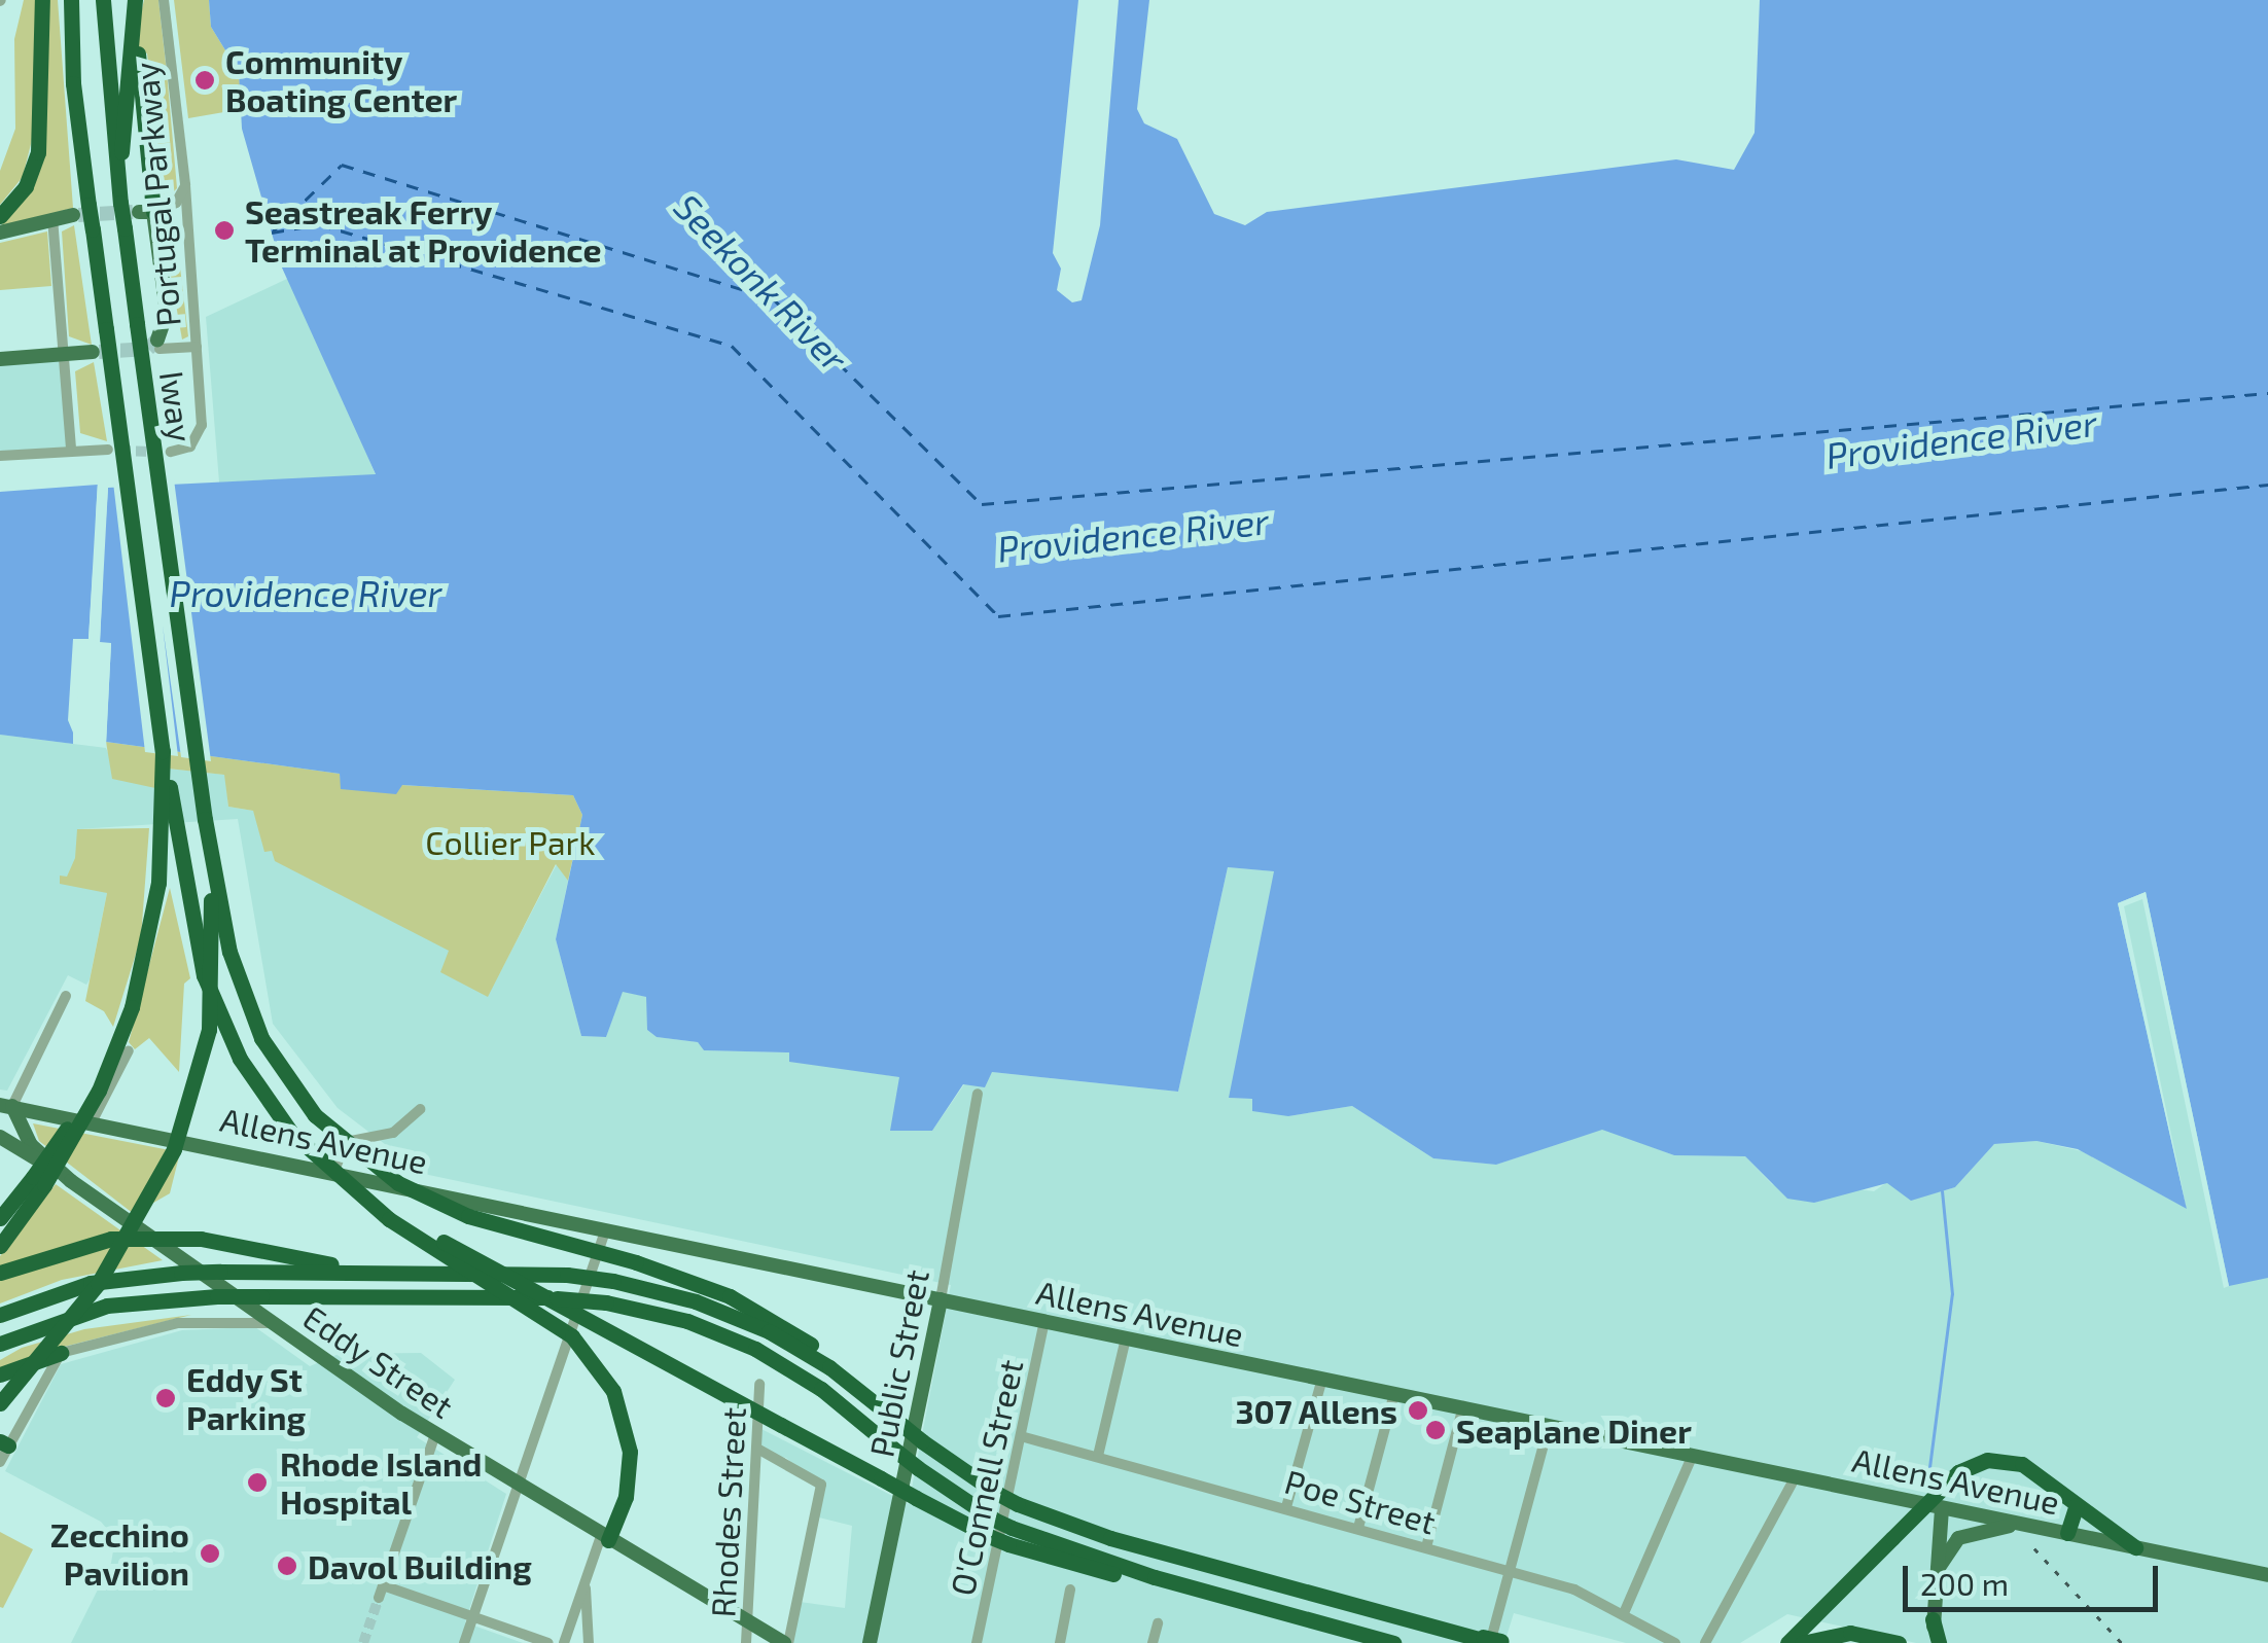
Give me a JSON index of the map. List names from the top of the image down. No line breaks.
{"streets":{"highway":["Iway"],"main road":["Allens Avenue","Eddy Street","Public Street"],"street":["Portugal Parkway","O'Connell Street","Poe Street","Rhodes Street"]},"crossings":[["Allens Avenue","Eddy Street"],["Allens Avenue","Public Street"],["Allens Avenue","O'Connell Street"],["Eddy Street","Rhodes Street"],["O'Connell Street","Poe Street"]],"water":["Seekonk River","Providence River"],"parks":["Collier Park"],"places":["Community Boating Center","Seastreak Ferry Terminal at Providence","Eddy St Parking","307 Allens","Seaplane Diner","Rhode Island Hospital","Zecchino Pavilion","Davol Building"],"scale_bar":"200 m"}
